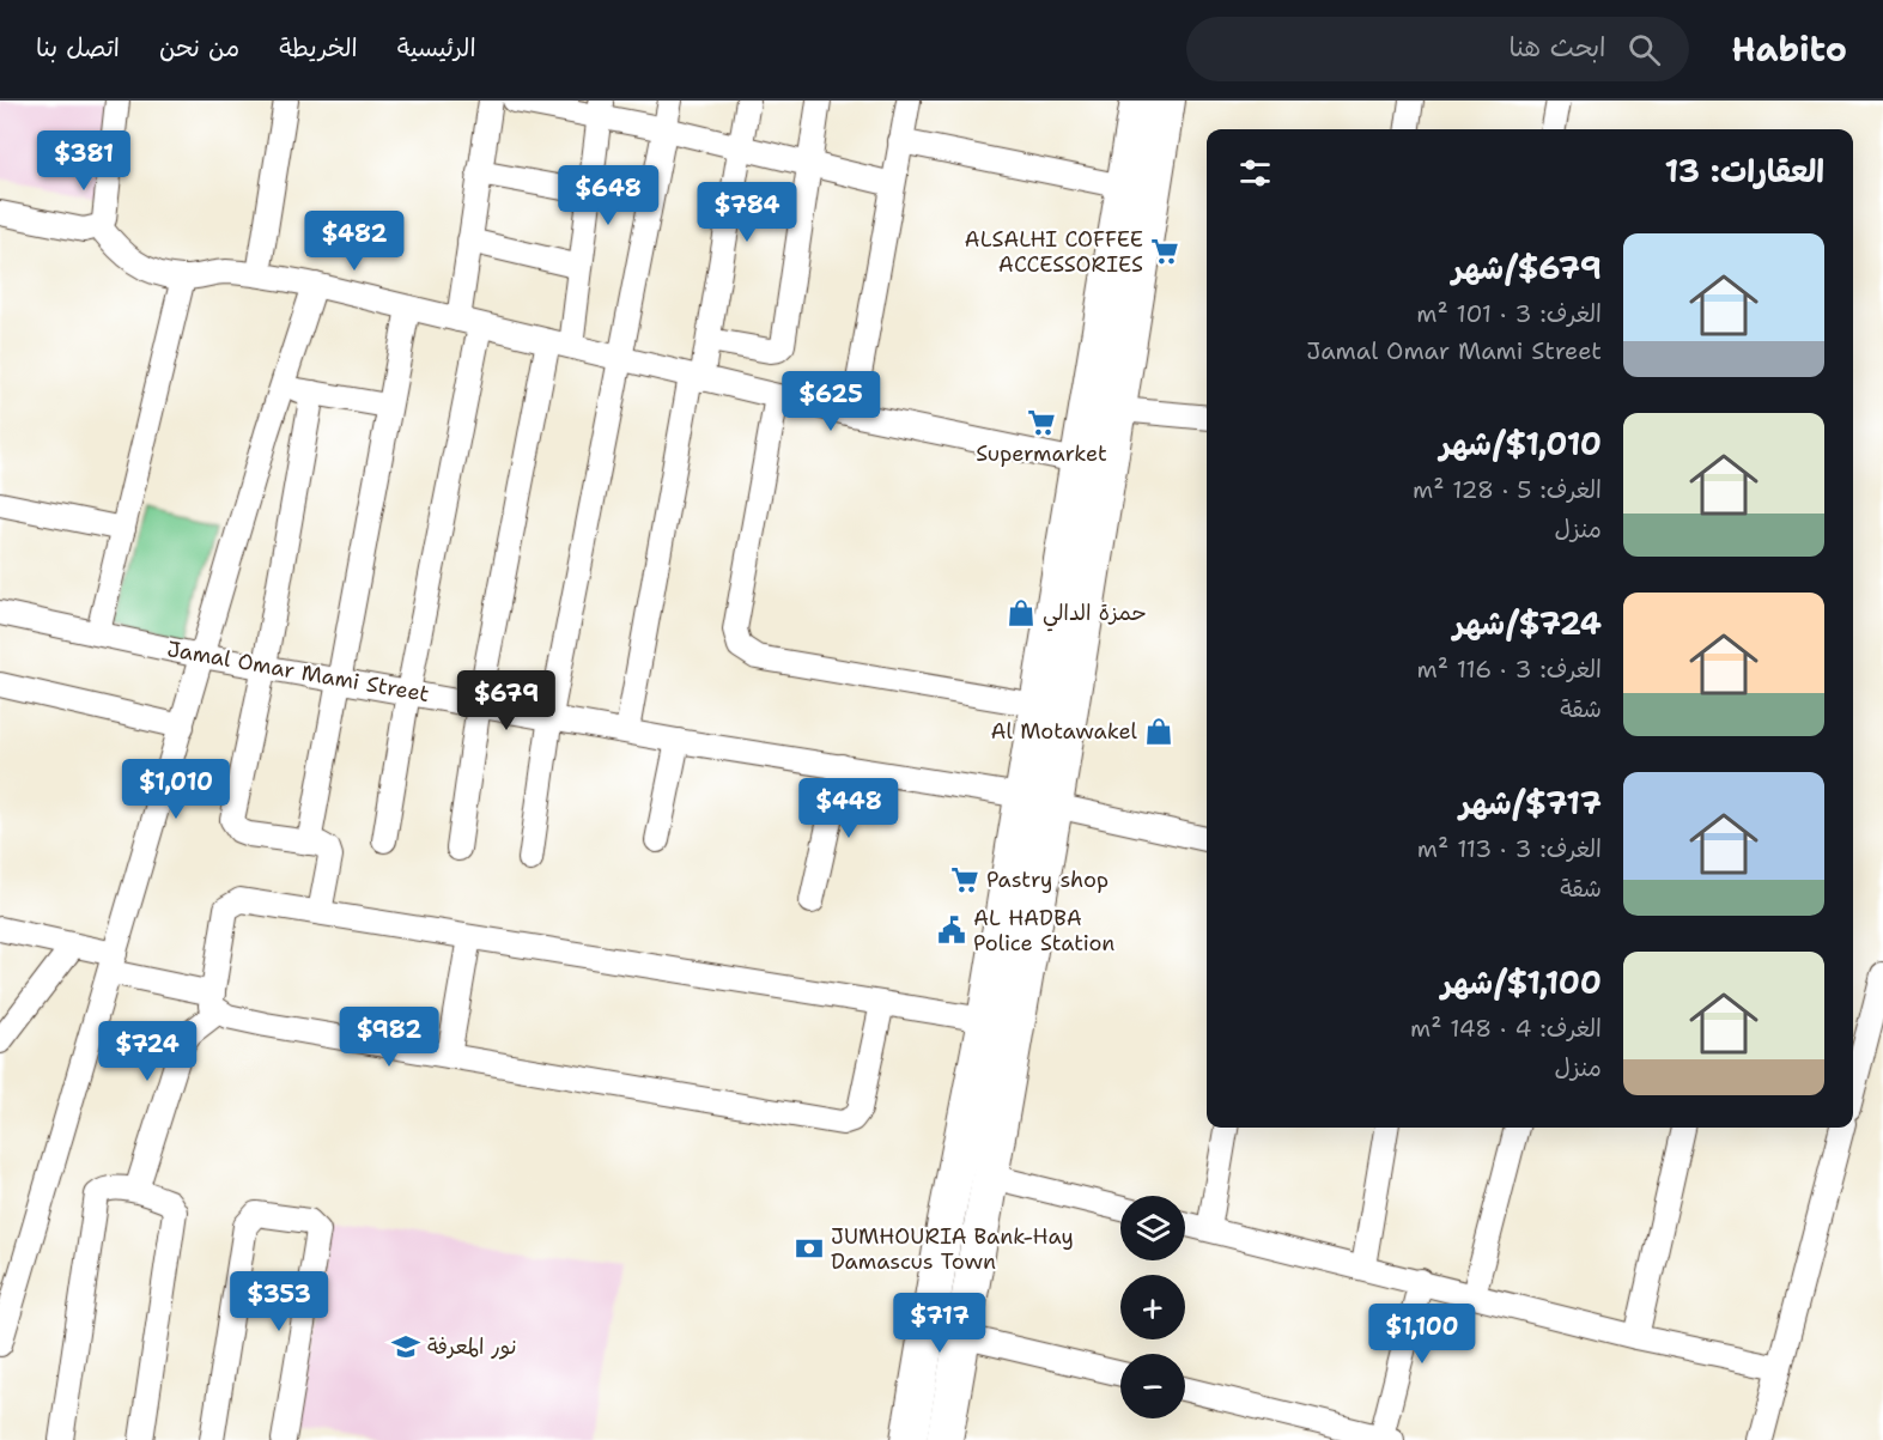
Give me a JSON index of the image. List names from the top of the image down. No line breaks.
{"streets":{"street":["Jamal Omar Mami Street"]},"places":{"supermarket":["ALSALHI COFFEE ACCESSORIES","Supermarket","Pastry shop"],"shop":["حمزة الدالي","Al Motawakel"],"public building":["AL HADBA Police Station"],"bank":["JUMHOURIA Bank-Hay Damascus Town"],"school or university":["نور المعرفة"]},"page":{"header":"Habito","search":"ابحث هنا","nav":["الرئيسية","الخريطة","من نحن","اتصل بنا"],"heading":"العقارات: 13","price":["$381","$648","$784","$482","$625","$679","$1,010","$448","$982","$724","$353","$717","$1,100"],"list":[{"name":"$679/شهر","note":"الغرف: 3 · 101 m² · Jamal Omar Mami Street"},{"name":"$1,010/شهر","note":"الغرف: 5 · 128 m² · منزل"},{"name":"$724/شهر","note":"الغرف: 3 · 116 m² · شقة"},{"name":"$717/شهر","note":"الغرف: 3 · 113 m² · شقة"},{"name":"$1,100/شهر","note":"الغرف: 4 · 148 m² · منزل"}],"map_buttons":["+","−"]}}
